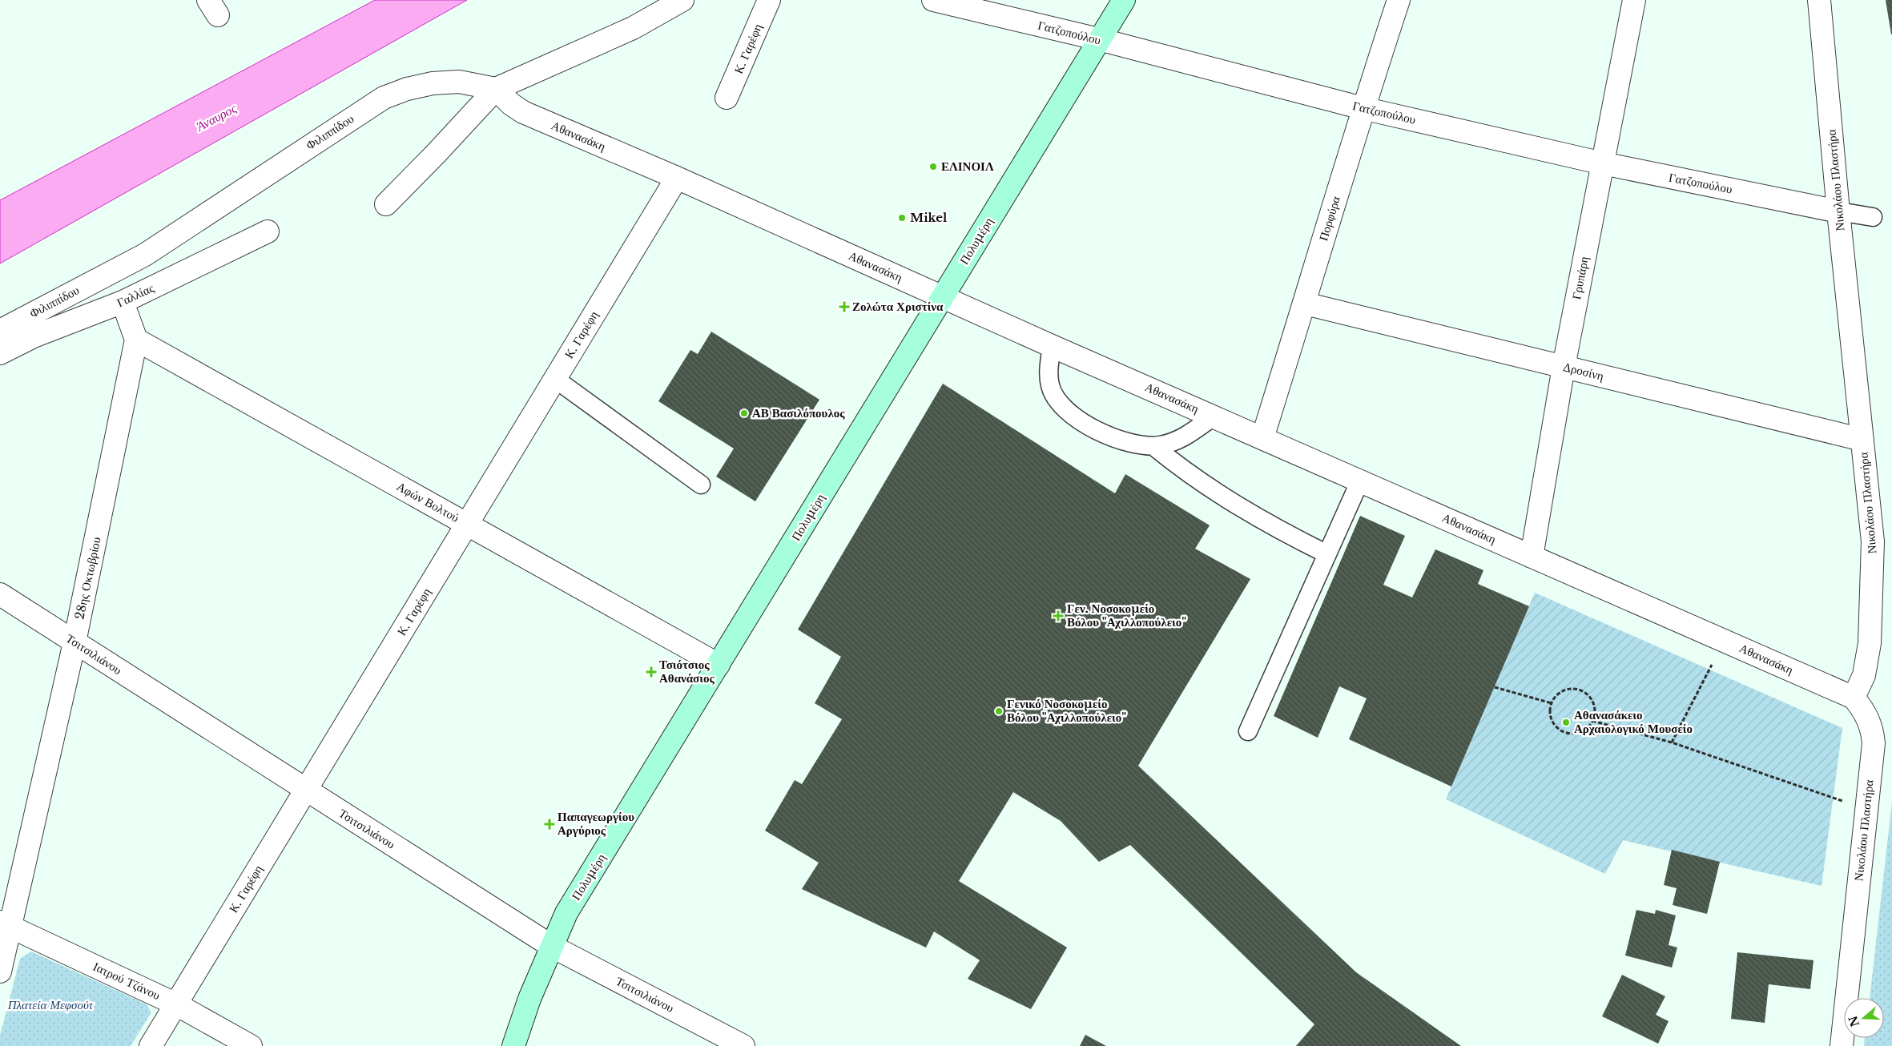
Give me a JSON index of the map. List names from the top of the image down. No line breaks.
{"streets":{"main road":["Πολυμέρη"],"street":["Γατζοπούλου","Κ. Γαρέφη","Φιλιππίδου","Αθανασάκη","Νικολάου Πλαστήρα","Πορφύρα","Γρυπάρη","Γαλλίας","Δροσίνη","Αφών Βολτού","28ης Οκτωβρίου","Τσιτσιλιάνου","Ιατρού Τζάνου"]},"crossings":[["Γατζοπούλου","Νικολάου Πλαστήρα"],["Γατζοπούλου","Πορφύρα"],["Γατζοπούλου","Πολυμέρη"],["Γατζοπούλου","Γρυπάρη"],["Κ. Γαρέφη","Αθανασάκη"],["Κ. Γαρέφη","Αφών Βολτού"],["Κ. Γαρέφη","Τσιτσιλιάνου"],["Κ. Γαρέφη","Ιατρού Τζάνου"],["Φιλιππίδου","Αθανασάκη"],["Αθανασάκη","Νικολάου Πλαστήρα"],["Αθανασάκη","Πορφύρα"],["Αθανασάκη","Πολυμέρη"],["Αθανασάκη","Γρυπάρη"],["Νικολάου Πλαστήρα","Δροσίνη"],["Πορφύρα","Δροσίνη"],["Πολυμέρη","Αφών Βολτού"],["Πολυμέρη","Τσιτσιλιάνου"],["Γρυπάρη","Δροσίνη"],["Αφών Βολτού","28ης Οκτωβρίου"],["28ης Οκτωβρίου","Τσιτσιλιάνου"],["28ης Οκτωβρίου","Ιατρού Τζάνου"]],"water":["Άναυρος"],"parks":["Πλατεία Μεφσούτ"],"places":{"other":["ΕΛΙΝΟΙΛ","Mikel","ΑΒ Βασιλόπουλος","Γενικό Νοσοκομείο Βόλου \"Αχιλλοπούλειο\"","Αθανασάκειο Αρχαιολογικό Μουσείο"],"health":["Ζολώτα Χριστίνα","Γεν. Νοσοκομείο Βόλου \"Αχιλλοπούλειο\"","Τσιότσιος Αθανάσιος","Παπαγεωργίου Αργύριος"]},"north":"left"}
